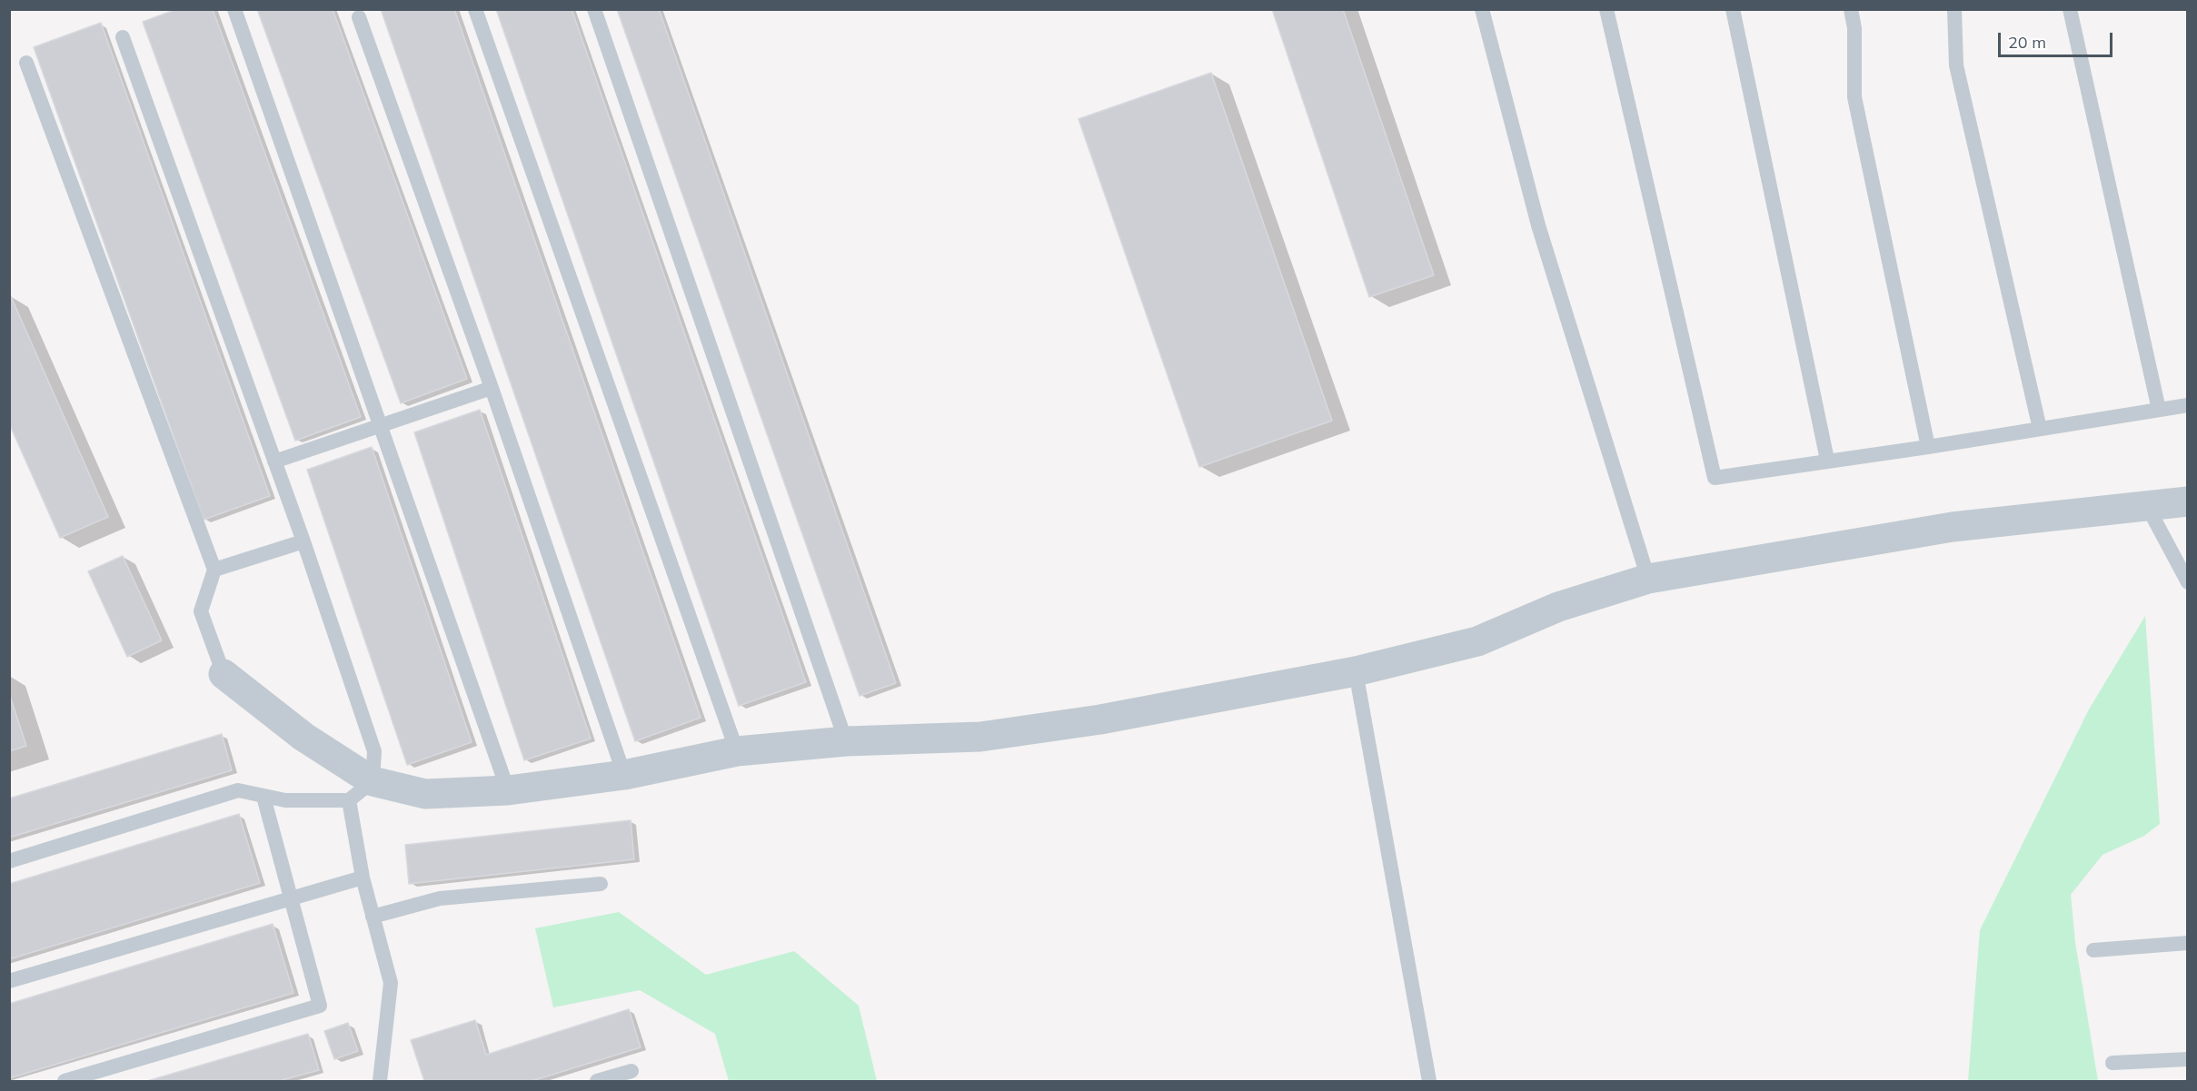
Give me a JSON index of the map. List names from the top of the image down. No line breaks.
{"scale_bar":"20 m"}
